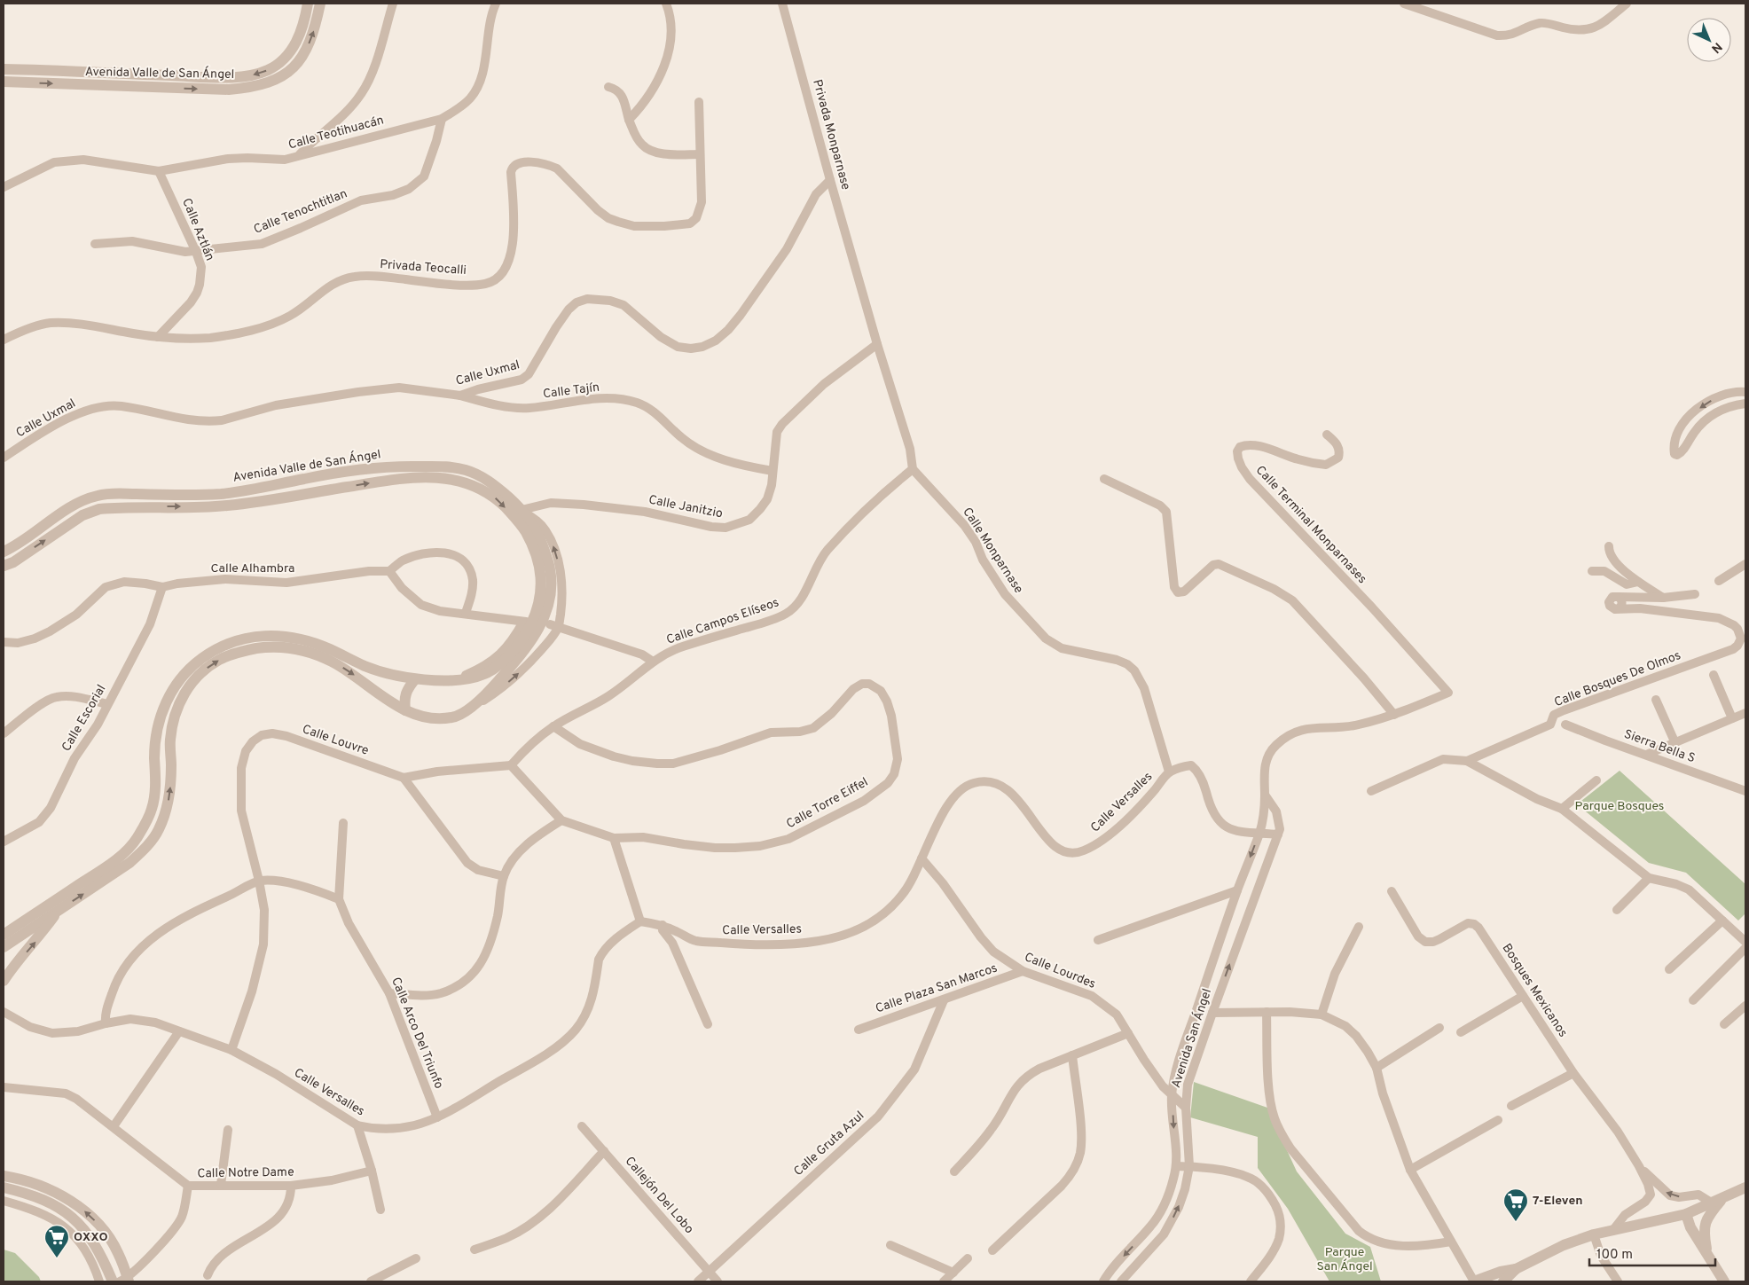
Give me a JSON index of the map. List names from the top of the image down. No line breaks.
{"streets":{"street":["Avenida Valle de San Ángel","Calle Teotihuacán","Privada Monparnase","Calle Tenochtitlan","Calle Aztlán","Privada Teocalli","Calle Uxmal","Calle Tajín","Calle Janitzio","Calle Terminal Monparnases","Calle Monparnase","Calle Alhambra","Calle Campos Elíseos","Calle Bosques De Olmos","Calle Escorial","Calle Louvre","Sierra Bella S","Calle Versalles","Calle Torre Eiffel","Calle Lourdes","Calle Plaza San Marcos","Bosques Mexicanos","Calle Arco Del Triunfo","Avenida San Ángel","Calle Gruta Azul","Calle Notre Dame","Callejón Del Lobo"]},"crossings":[["Avenida Valle de San Ángel","Calle Janitzio"],["Calle Teotihuacán","Calle Tenochtitlan"],["Calle Teotihuacán","Calle Aztlán"],["Privada Monparnase","Calle Uxmal"],["Privada Monparnase","Calle Janitzio"],["Calle Tenochtitlan","Calle Aztlán"],["Calle Aztlán","Privada Teocalli"],["Calle Uxmal","Calle Tajín"],["Calle Tajín","Calle Janitzio"],["Calle Terminal Monparnases","Avenida San Ángel"],["Calle Monparnase","Calle Campos Elíseos"],["Calle Monparnase","Calle Versalles"],["Calle Alhambra","Calle Escorial"],["Calle Campos Elíseos","Calle Torre Eiffel"],["Calle Louvre","Calle Versalles"],["Calle Versalles","Calle Lourdes"],["Calle Versalles","Calle Arco Del Triunfo"],["Calle Versalles","Avenida San Ángel"],["Calle Lourdes","Calle Plaza San Marcos"],["Calle Lourdes","Avenida San Ángel"],["Calle Plaza San Marcos","Calle Gruta Azul"],["Calle Gruta Azul","Callejón Del Lobo"]],"parks":["Parque Bosques","Parque San Ángel"],"places":{"supermarket":["7-Eleven","OXXO"]},"scale_bar":"100 m","north":"bottom right"}
